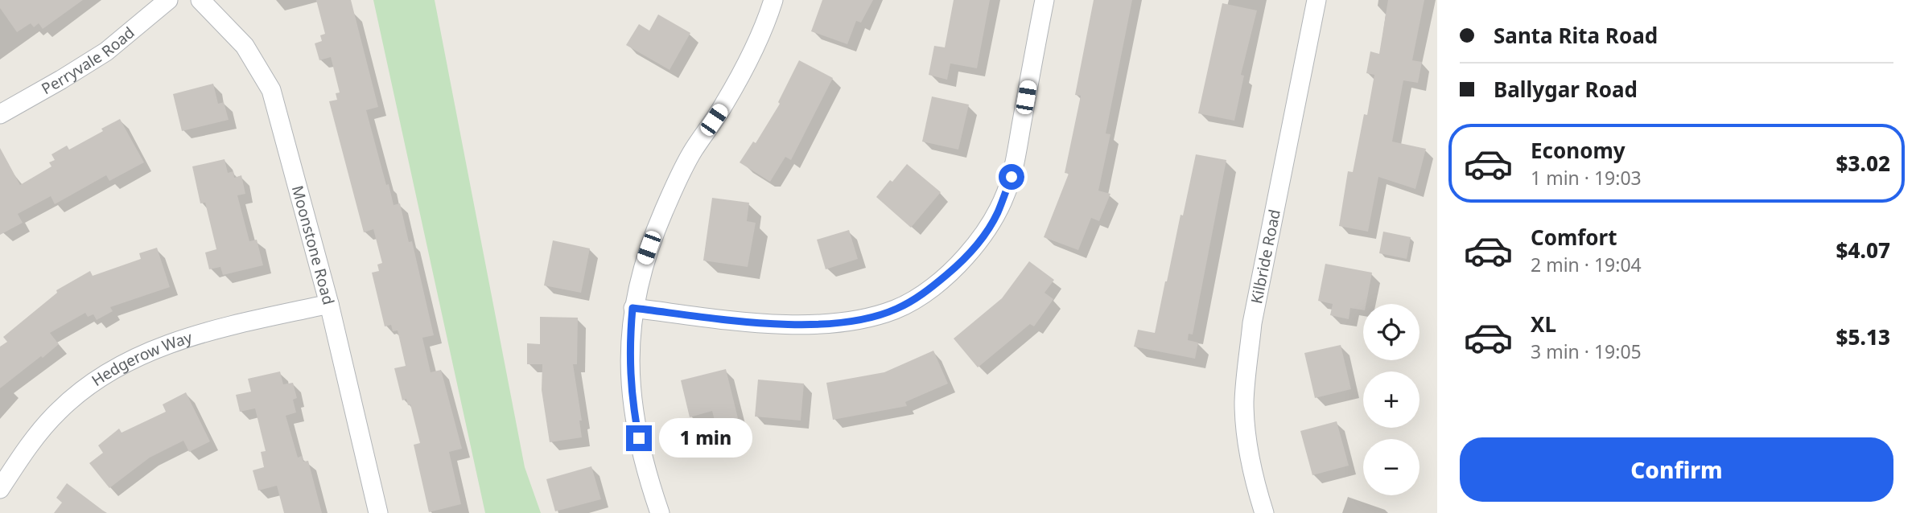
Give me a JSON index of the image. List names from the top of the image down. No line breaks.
{"streets":{"street":["Perryvale Road","Moonstone Road","Kilbride Road","Hedgerow Way"]},"crossings":[["Moonstone Road","Hedgerow Way"]],"page":{"banner":["Santa Rita Road","Ballygar Road"],"list":[{"name":"Economy","note":"1 min · 19:03","value":"$3.02"},{"name":"Comfort","note":"2 min · 19:04","value":"$4.07"},{"name":"XL","note":"3 min · 19:05","value":"$5.13"}],"map_buttons":["+","−"],"bubble":"1 min","buttons":"Confirm"}}
